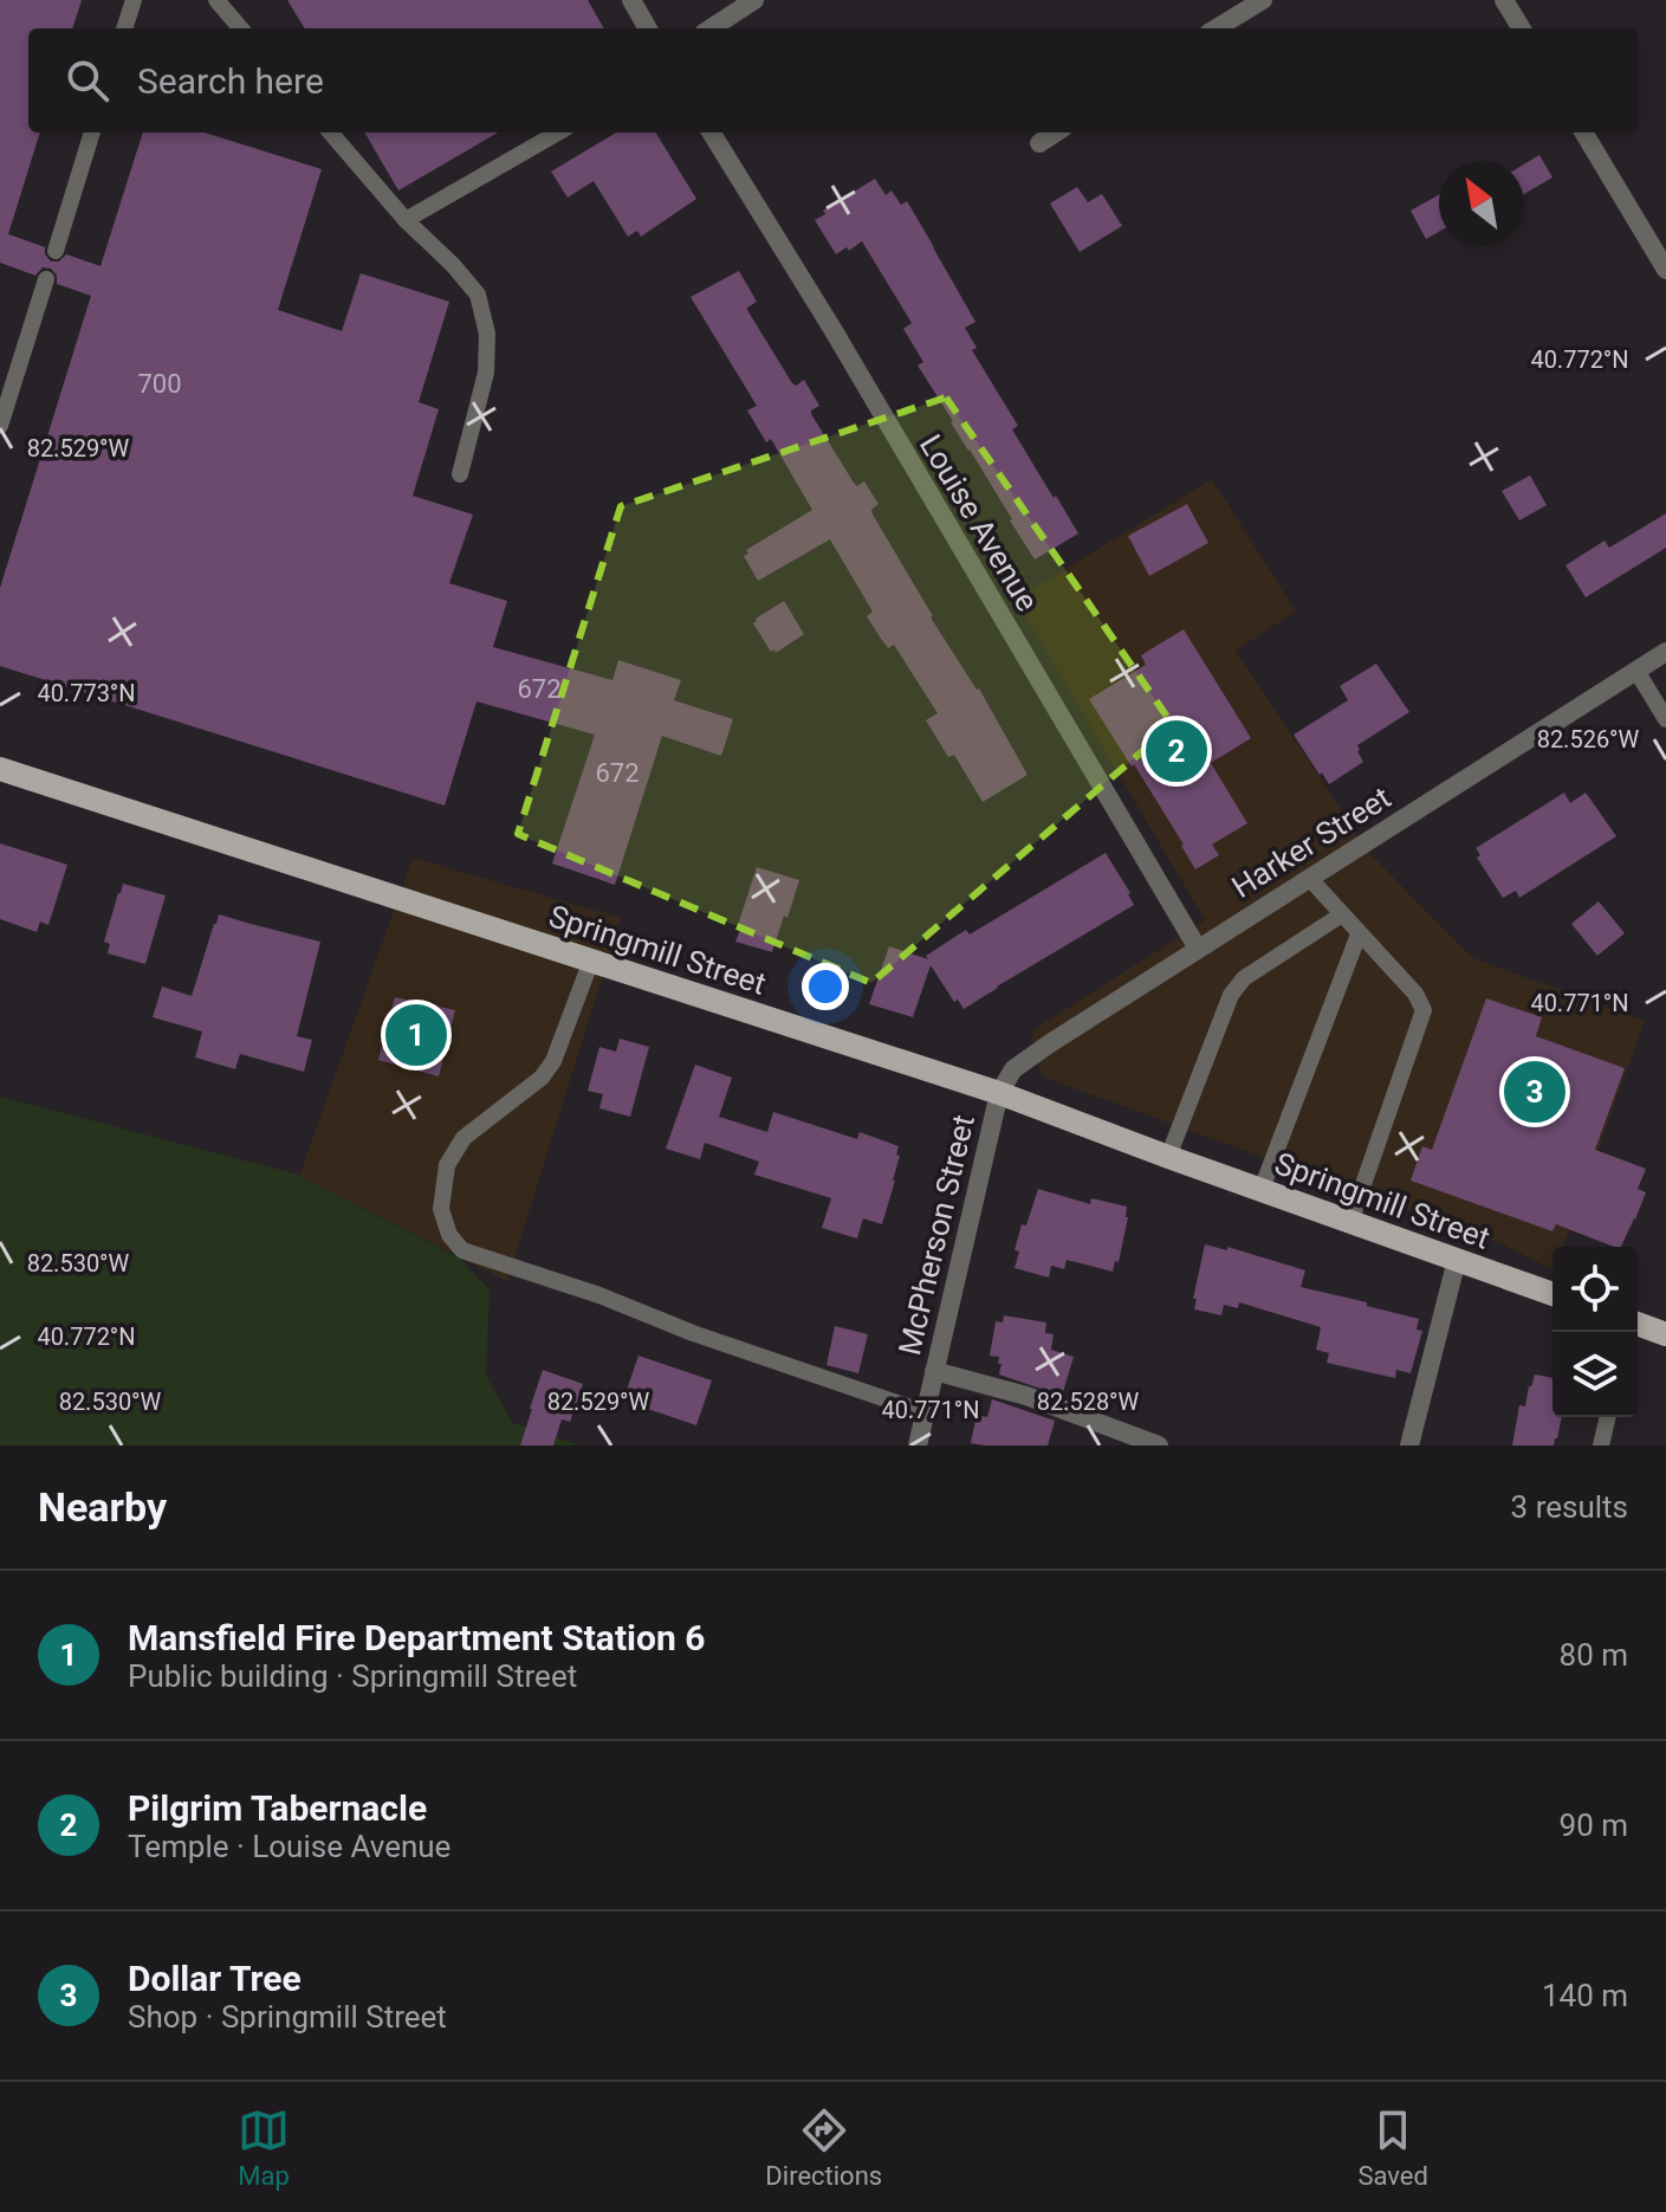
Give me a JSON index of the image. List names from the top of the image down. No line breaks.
{"streets":{"main road":["Springmill Street"],"street":["Louise Avenue","Harker Street","McPherson Street"]},"crossings":[["Louise Avenue","Harker Street"],["Harker Street","Springmill Street"],["Harker Street","McPherson Street"],["Springmill Street","McPherson Street"]],"house_numbers":["700","672","672"],"north":"top left","page":{"search":"Search here","pins":["2","1","3"],"heading":["Nearby","3 results"],"list":[{"mark":"1","name":"Mansfield Fire Department Station 6","note":"Public building · Springmill Street","value":"80 m"},{"mark":"2","name":"Pilgrim Tabernacle","note":"Temple · Louise Avenue","value":"90 m"},{"mark":"3","name":"Dollar Tree","note":"Shop · Springmill Street","value":"140 m"}],"nav":["Map","Directions","Saved"]},"coordinates":["40.772°N","82.529°W","40.773°N","82.526°W","40.771°N","82.530°W","82.528°W"]}
